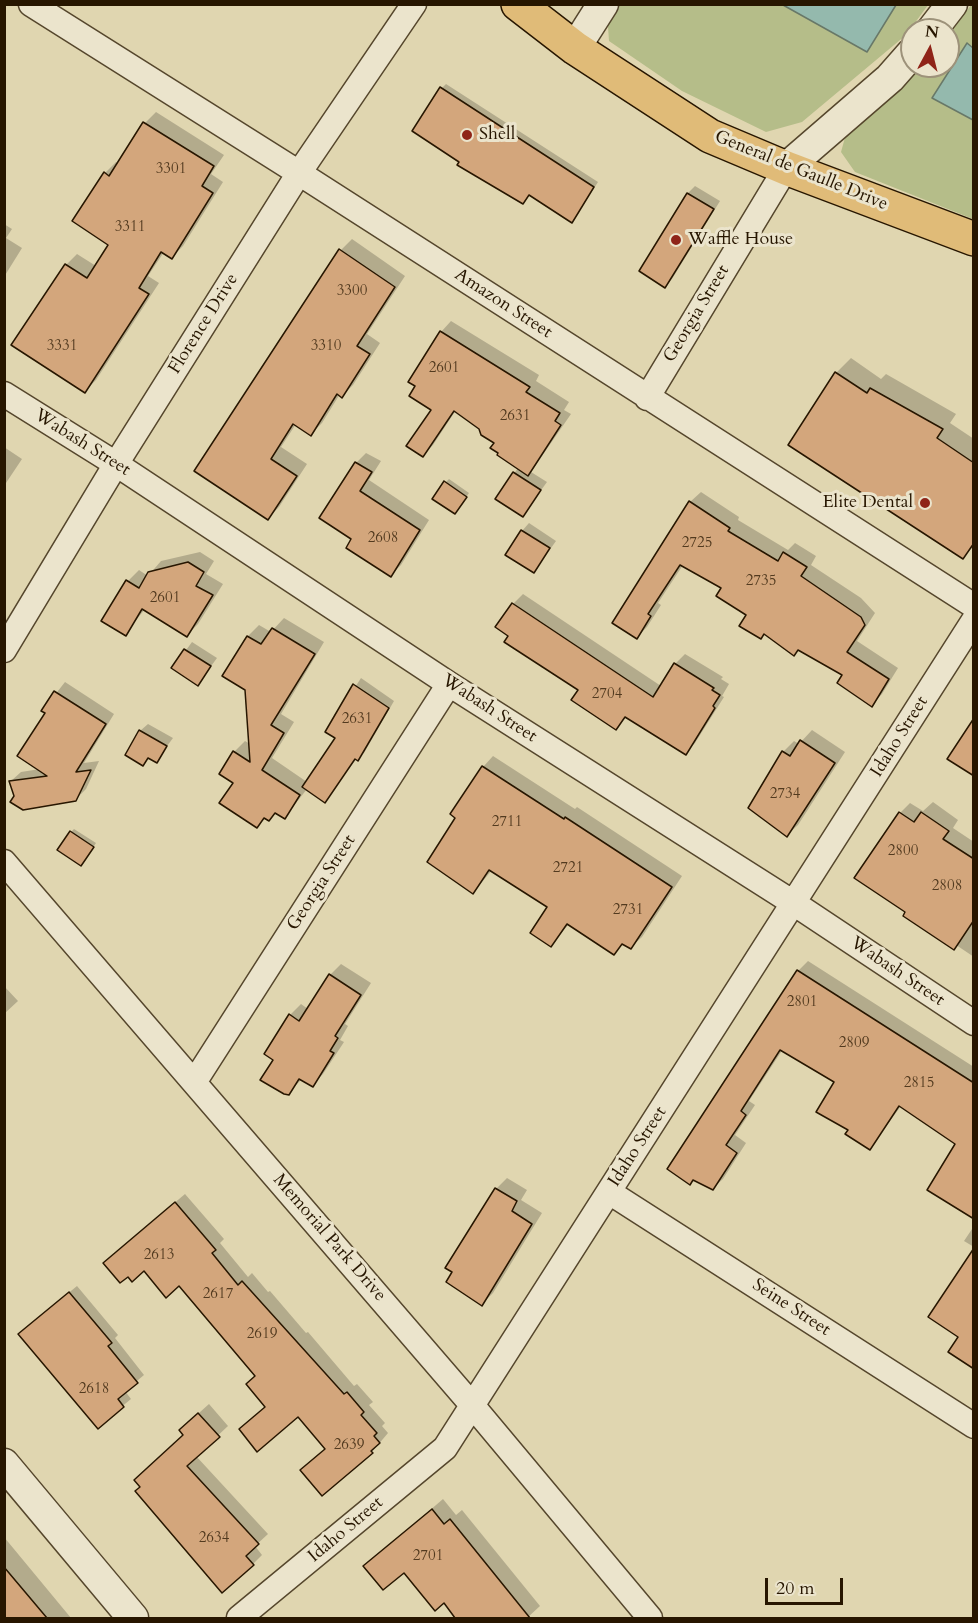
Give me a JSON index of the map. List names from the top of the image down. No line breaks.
{"streets":{"main road":["General de Gaulle Drive"],"street":["Amazon Street","Georgia Street","Florence Drive","Wabash Street","Idaho Street","Memorial Park Drive","Seine Street"]},"crossings":[["General de Gaulle Drive","Georgia Street"],["Amazon Street","Georgia Street"],["Amazon Street","Florence Drive"],["Georgia Street","Wabash Street"],["Georgia Street","Memorial Park Drive"],["Florence Drive","Wabash Street"],["Wabash Street","Idaho Street"],["Idaho Street","Memorial Park Drive"],["Idaho Street","Seine Street"]],"places":["Shell","Waffle House","Elite Dental"],"house_numbers":["3301","3311","3300","3331","3310","2601","2631","2608","2725","2735","2601","2704","2631","2734","2711","2800","2721","2808","2731","2801","2809","2815","2613","2617","2619","2618","2639","2634","2701"],"scale_bar":"20 m","north":"top"}
